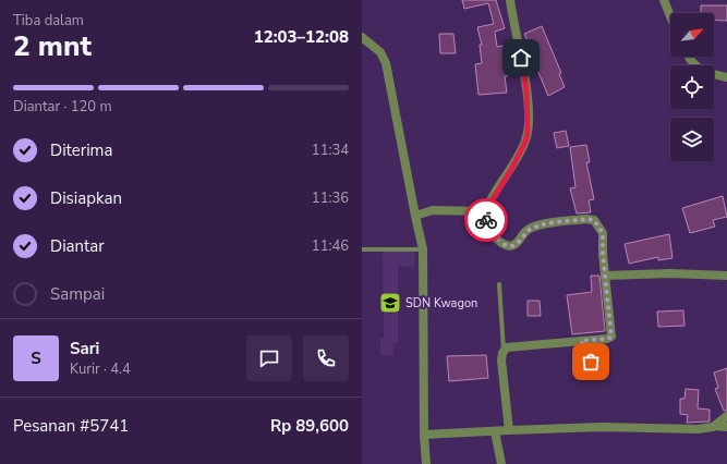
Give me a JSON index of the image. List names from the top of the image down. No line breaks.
{"places":{"school or university":["SDN Kwagon"]},"north":"top right","page":{"heading":["2 mnt","Tiba dalam","12:03–12:08"],"panel":["Sari","Kurir · 4.4","Pesanan #5741","Rp 89,600"],"bar":"Diantar · 120 m","list":[["Diterima","11:34"],["Disiapkan","11:36"],["Diantar","11:46"],"Sampai"],"round":"S"}}
